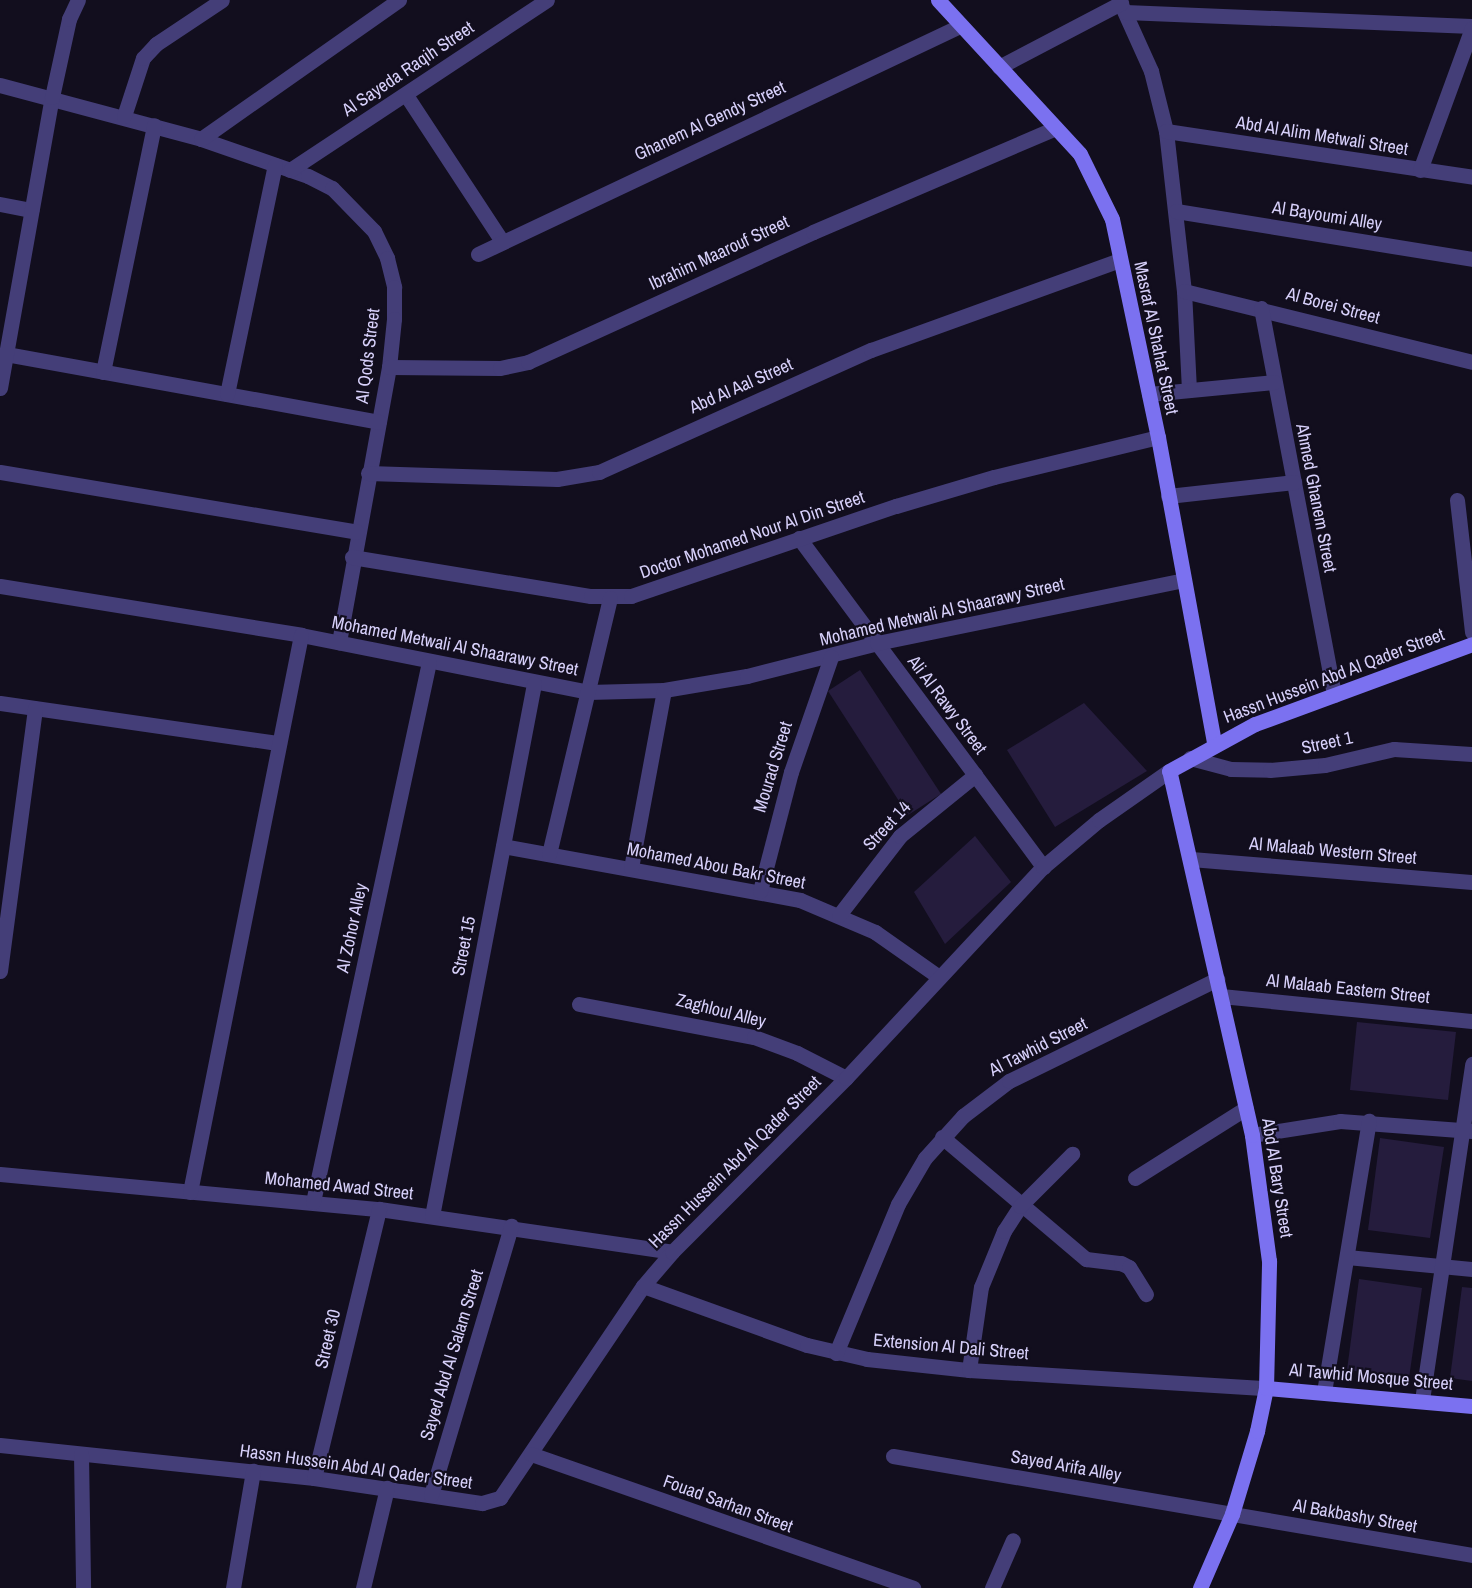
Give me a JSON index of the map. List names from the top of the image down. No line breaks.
{"streets":{"street":["Al Sayeda Raqih Street","Ghanem Al Gendy Street","Abd Al Alim Metwali Street","Al Bayoumi Alley","Ibrahim Maarouf Street","Al Borei Street","Masraf Al Shahat Street","Al Qods Street","Abd Al Aal Street","Ahmed Ghanem Street","Doctor Mohamed Nour Al Din Street","Mohamed Metwali Al Shaarawy Street","Hassn Hussein Abd Al Qader Street","Ali Al Rawy Street","Street 1","Mourad Street","Street 14","Al Malaab Western Street","Mohamed Abou Bakr Street","Al Zohor Alley","Street 15","Al Malaab Eastern Street","Zaghloul Alley","Al Tawhid Street","Abd Al Bary Street","Mohamed Awad Street","Street 30","Extension Al Dali Street","Sayed Abd Al Salam Street","Al Tawhid Mosque Street","Sayed Arifa Alley","Fouad Sarhan Street","Al Bakbashy Street"]},"crossings":[["Al Sayeda Raqih Street","Al Qods Street"],["Ghanem Al Gendy Street","Masraf Al Shahat Street"],["Ibrahim Maarouf Street","Masraf Al Shahat Street"],["Ibrahim Maarouf Street","Al Qods Street"],["Al Borei Street","Ahmed Ghanem Street"],["Masraf Al Shahat Street","Abd Al Aal Street"],["Masraf Al Shahat Street","Doctor Mohamed Nour Al Din Street"],["Masraf Al Shahat Street","Mohamed Metwali Al Shaarawy Street"],["Masraf Al Shahat Street","Hassn Hussein Abd Al Qader Street"],["Al Qods Street","Abd Al Aal Street"],["Al Qods Street","Doctor Mohamed Nour Al Din Street"],["Al Qods Street","Mohamed Metwali Al Shaarawy Street"],["Ahmed Ghanem Street","Hassn Hussein Abd Al Qader Street"],["Doctor Mohamed Nour Al Din Street","Ali Al Rawy Street"],["Mohamed Metwali Al Shaarawy Street","Ali Al Rawy Street"],["Mohamed Metwali Al Shaarawy Street","Mourad Street"],["Mohamed Metwali Al Shaarawy Street","Al Zohor Alley"],["Mohamed Metwali Al Shaarawy Street","Street 15"],["Hassn Hussein Abd Al Qader Street","Ali Al Rawy Street"],["Hassn Hussein Abd Al Qader Street","Street 1"],["Hassn Hussein Abd Al Qader Street","Mohamed Abou Bakr Street"],["Hassn Hussein Abd Al Qader Street","Zaghloul Alley"],["Hassn Hussein Abd Al Qader Street","Abd Al Bary Street"],["Hassn Hussein Abd Al Qader Street","Mohamed Awad Street"],["Hassn Hussein Abd Al Qader Street","Street 30"],["Hassn Hussein Abd Al Qader Street","Extension Al Dali Street"],["Hassn Hussein Abd Al Qader Street","Sayed Abd Al Salam Street"],["Hassn Hussein Abd Al Qader Street","Fouad Sarhan Street"],["Ali Al Rawy Street","Street 14"],["Mourad Street","Mohamed Abou Bakr Street"],["Street 14","Mohamed Abou Bakr Street"],["Al Malaab Western Street","Abd Al Bary Street"],["Mohamed Abou Bakr Street","Street 15"],["Al Zohor Alley","Mohamed Awad Street"],["Street 15","Mohamed Awad Street"],["Al Malaab Eastern Street","Abd Al Bary Street"],["Al Tawhid Street","Abd Al Bary Street"],["Al Tawhid Street","Extension Al Dali Street"],["Abd Al Bary Street","Extension Al Dali Street"],["Abd Al Bary Street","Al Tawhid Mosque Street"],["Abd Al Bary Street","Sayed Arifa Alley"],["Abd Al Bary Street","Al Bakbashy Street"],["Mohamed Awad Street","Street 30"],["Mohamed Awad Street","Sayed Abd Al Salam Street"],["Extension Al Dali Street","Al Tawhid Mosque Street"],["Sayed Arifa Alley","Al Bakbashy Street"]]}
